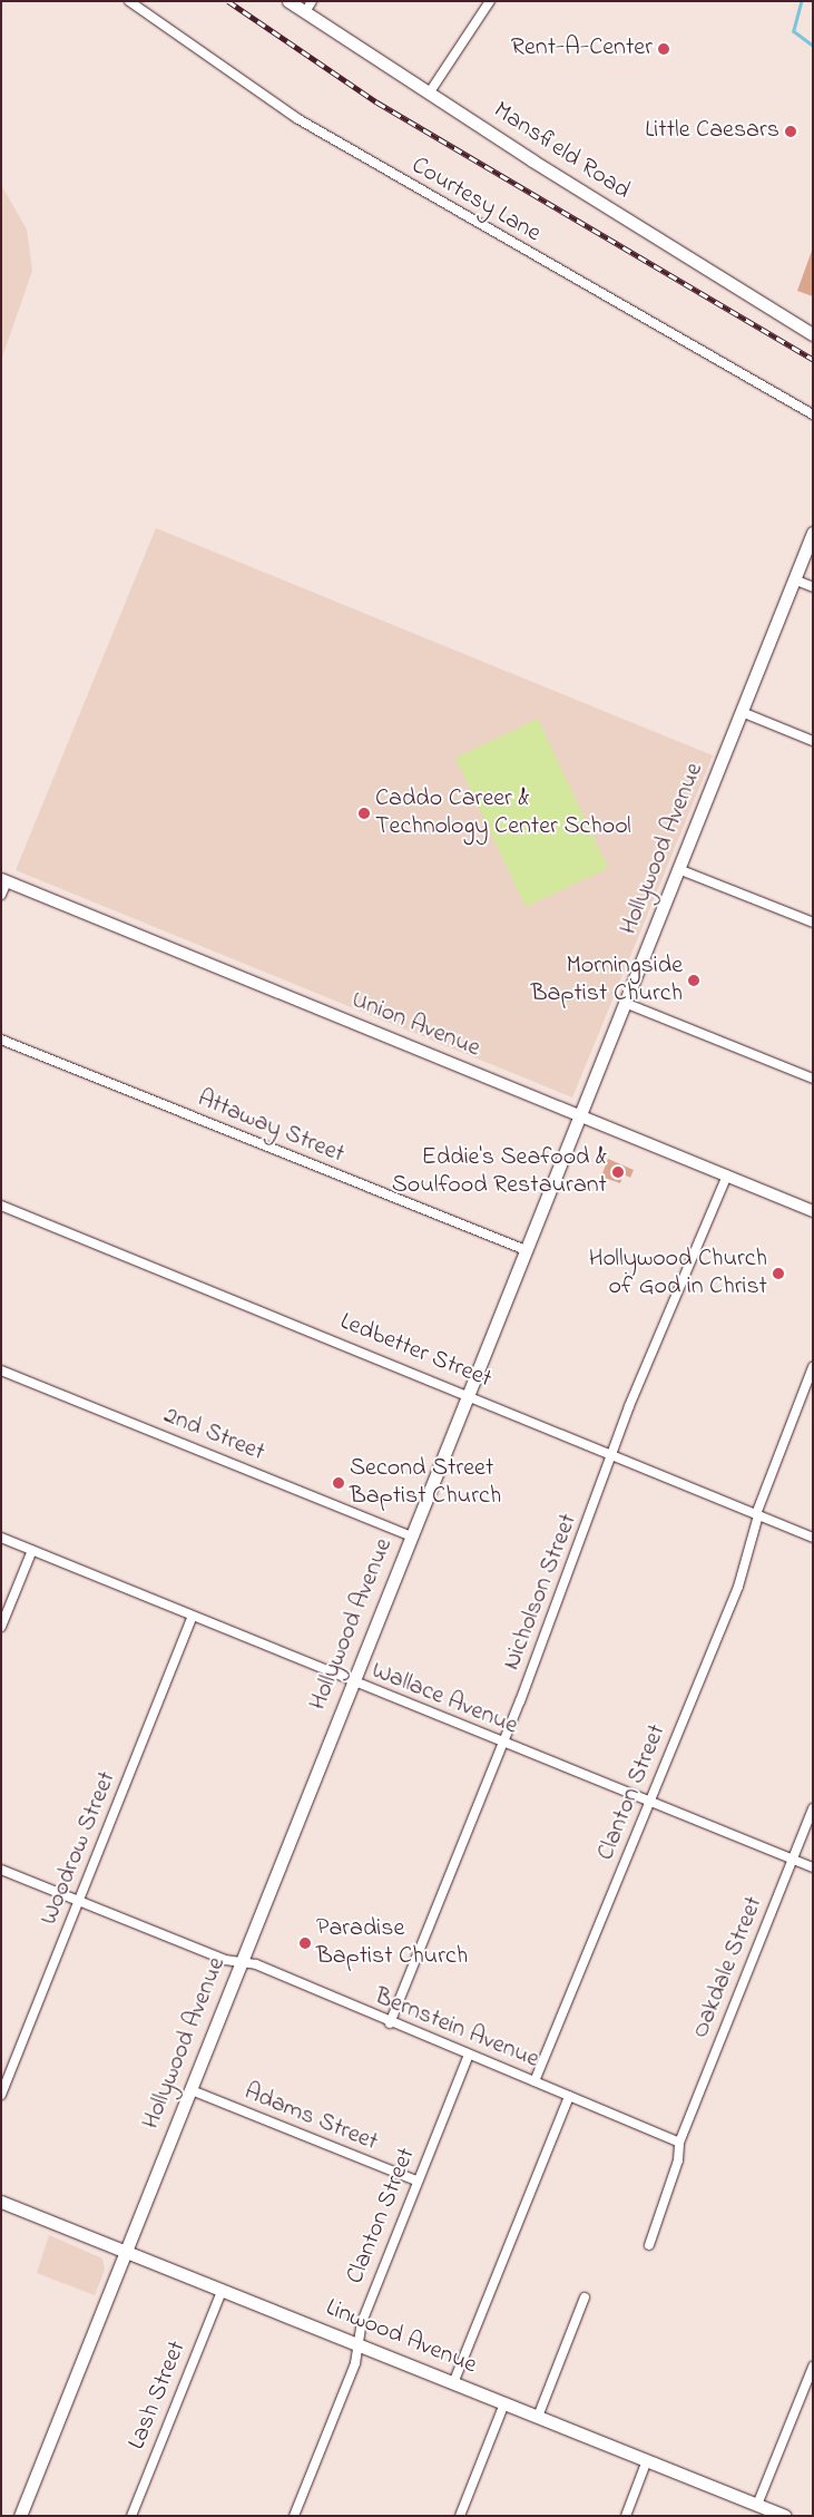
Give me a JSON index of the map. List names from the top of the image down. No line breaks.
{"streets":{"main road":["Mansfield Road","Hollywood Avenue","Linwood Avenue"],"street":["Courtesy Lane","Union Avenue","Attaway Street","Ledbetter Street","2nd Street","Nicholson Street","Wallace Avenue","Clanton Street","Woodrow Street","Oakdale Street","Bernstein Avenue","Adams Street","Lash Street"]},"crossings":[["Hollywood Avenue","Union Avenue"],["Hollywood Avenue","Attaway Street"],["Hollywood Avenue","Ledbetter Street"],["Hollywood Avenue","2nd Street"],["Hollywood Avenue","Wallace Avenue"],["Hollywood Avenue","Bernstein Avenue"],["Hollywood Avenue","Adams Street"],["Hollywood Avenue","Linwood Avenue"],["Union Avenue","Nicholson Street"],["Ledbetter Street","Nicholson Street"],["Ledbetter Street","Clanton Street"],["Nicholson Street","Wallace Avenue"],["Nicholson Street","Bernstein Avenue"],["Wallace Avenue","Clanton Street"],["Wallace Avenue","Woodrow Street"],["Wallace Avenue","Oakdale Street"],["Clanton Street","Bernstein Avenue"],["Clanton Street","Adams Street"],["Clanton Street","Linwood Avenue"],["Woodrow Street","Bernstein Avenue"],["Oakdale Street","Bernstein Avenue"],["Linwood Avenue","Lash Street"]],"places":["Rent-A-Center","Little Caesars","Caddo Career & Technology Center School","Morningside Baptist Church","Eddie's Seafood & Soulfood Restaurant","Hollywood Church of God in Christ","Second Street Baptist Church","Paradise Baptist Church"]}
